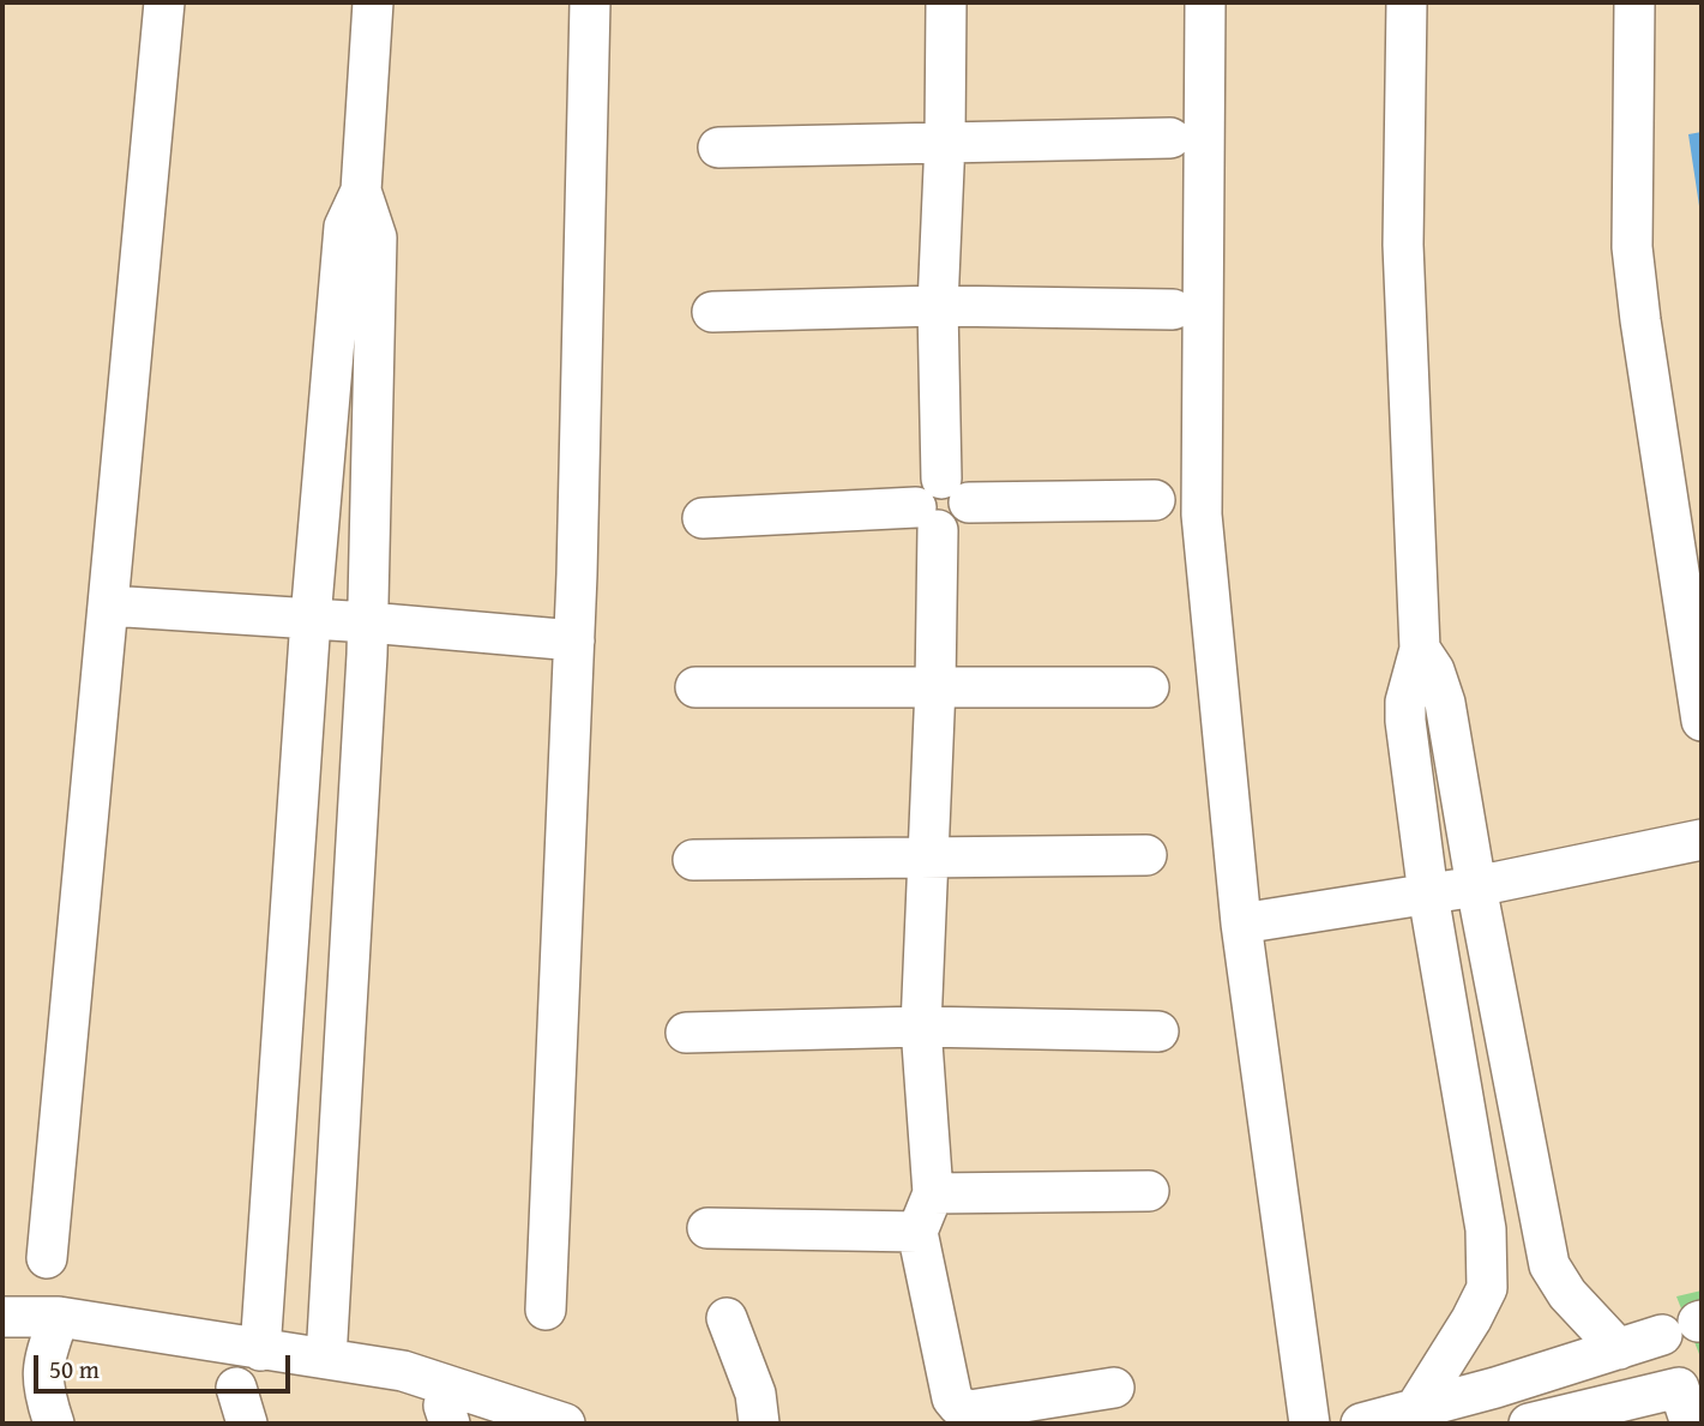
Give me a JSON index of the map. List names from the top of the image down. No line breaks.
{"scale_bar":"50 m"}
